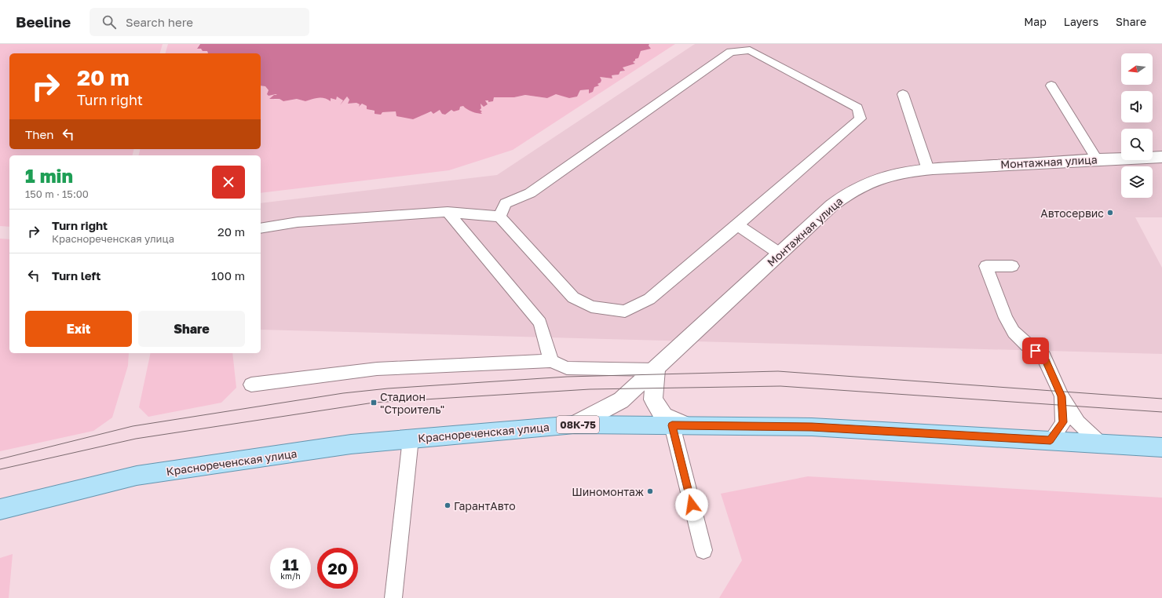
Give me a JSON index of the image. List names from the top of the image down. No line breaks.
{"streets":{"main road":["08К-75","Краснореченская улица"],"street":["Монтажная улица"]},"crossings":[["Монтажная улица","Краснореченская улица"]],"places":{"other":["Автосервис","Шиномонтаж","ГарантАвто"],"transit":["Стадион \"Строитель\""]},"north":"left","page":{"header":"Beeline","search":"Search here","nav":["Map","Layers","Share"],"turn":["20 m","Turn right"],"then":"Then","heading":["1 min","150 m · 15:00"],"list":[{"name":"Turn right","note":"Краснореченская улица","value":"20 m"},{"name":"Turn left","value":"100 m"}],"buttons":["Exit","Share"],"speed":"11 km/h","limit":"20"}}
